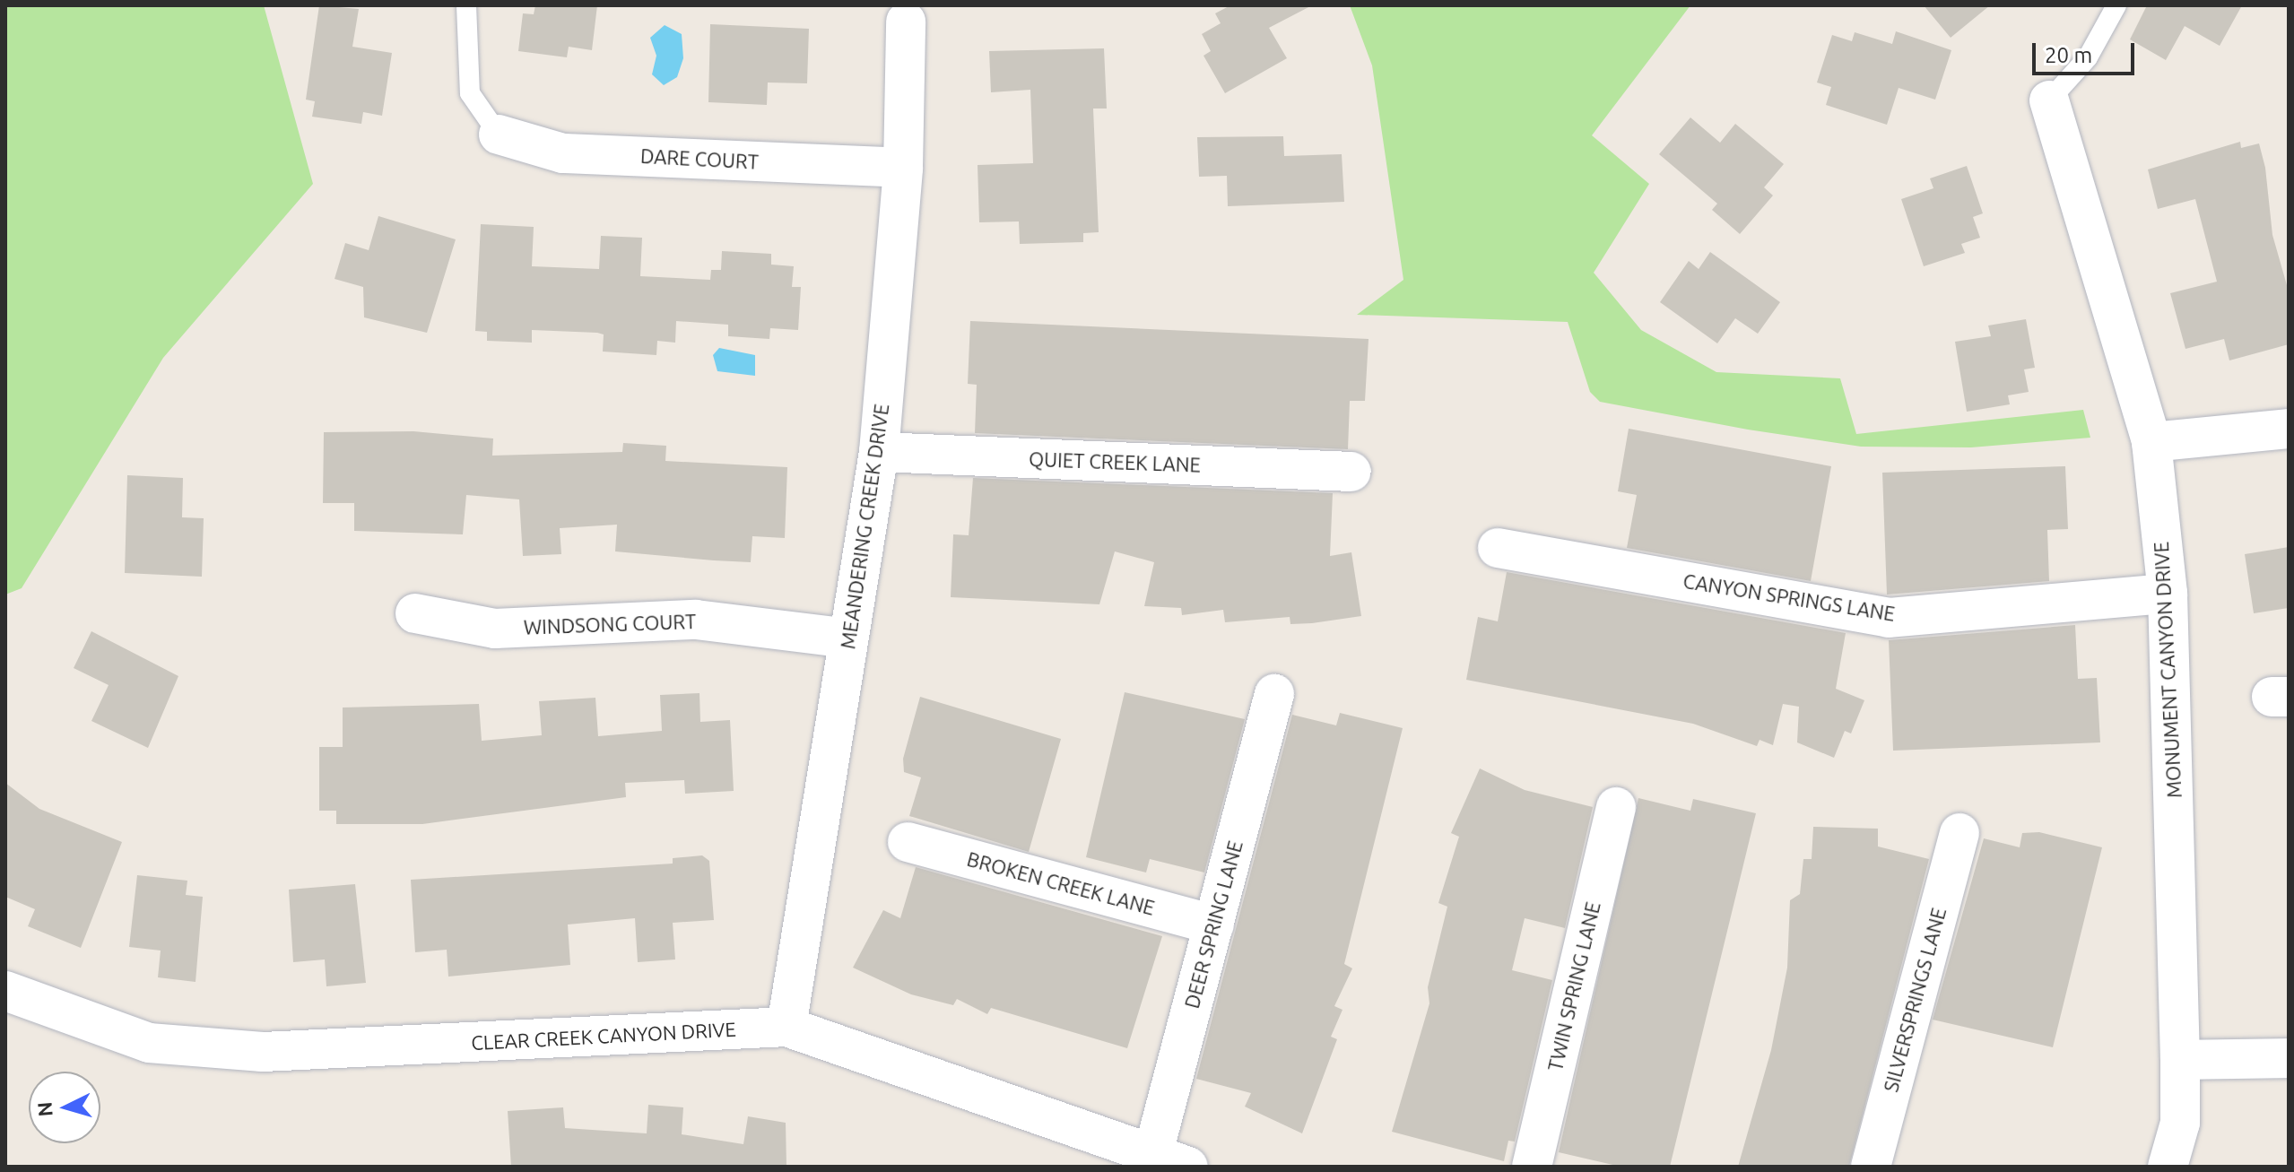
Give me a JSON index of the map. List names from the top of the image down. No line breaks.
{"streets":{"street":["DARE COURT","QUIET CREEK LANE","MEANDERING CREEK DRIVE","CANYON SPRINGS LANE","WINDSONG COURT","MONUMENT CANYON DRIVE","BROKEN CREEK LANE","DEER SPRING LANE","TWIN SPRING LANE","SILVERSPRINGS LANE","CLEAR CREEK CANYON DRIVE"]},"crossings":[["DARE COURT","MEANDERING CREEK DRIVE"],["QUIET CREEK LANE","MEANDERING CREEK DRIVE"],["MEANDERING CREEK DRIVE","WINDSONG COURT"],["MEANDERING CREEK DRIVE","CLEAR CREEK CANYON DRIVE"],["CANYON SPRINGS LANE","MONUMENT CANYON DRIVE"],["BROKEN CREEK LANE","DEER SPRING LANE"],["DEER SPRING LANE","CLEAR CREEK CANYON DRIVE"]],"scale_bar":"20 m","north":"left"}
